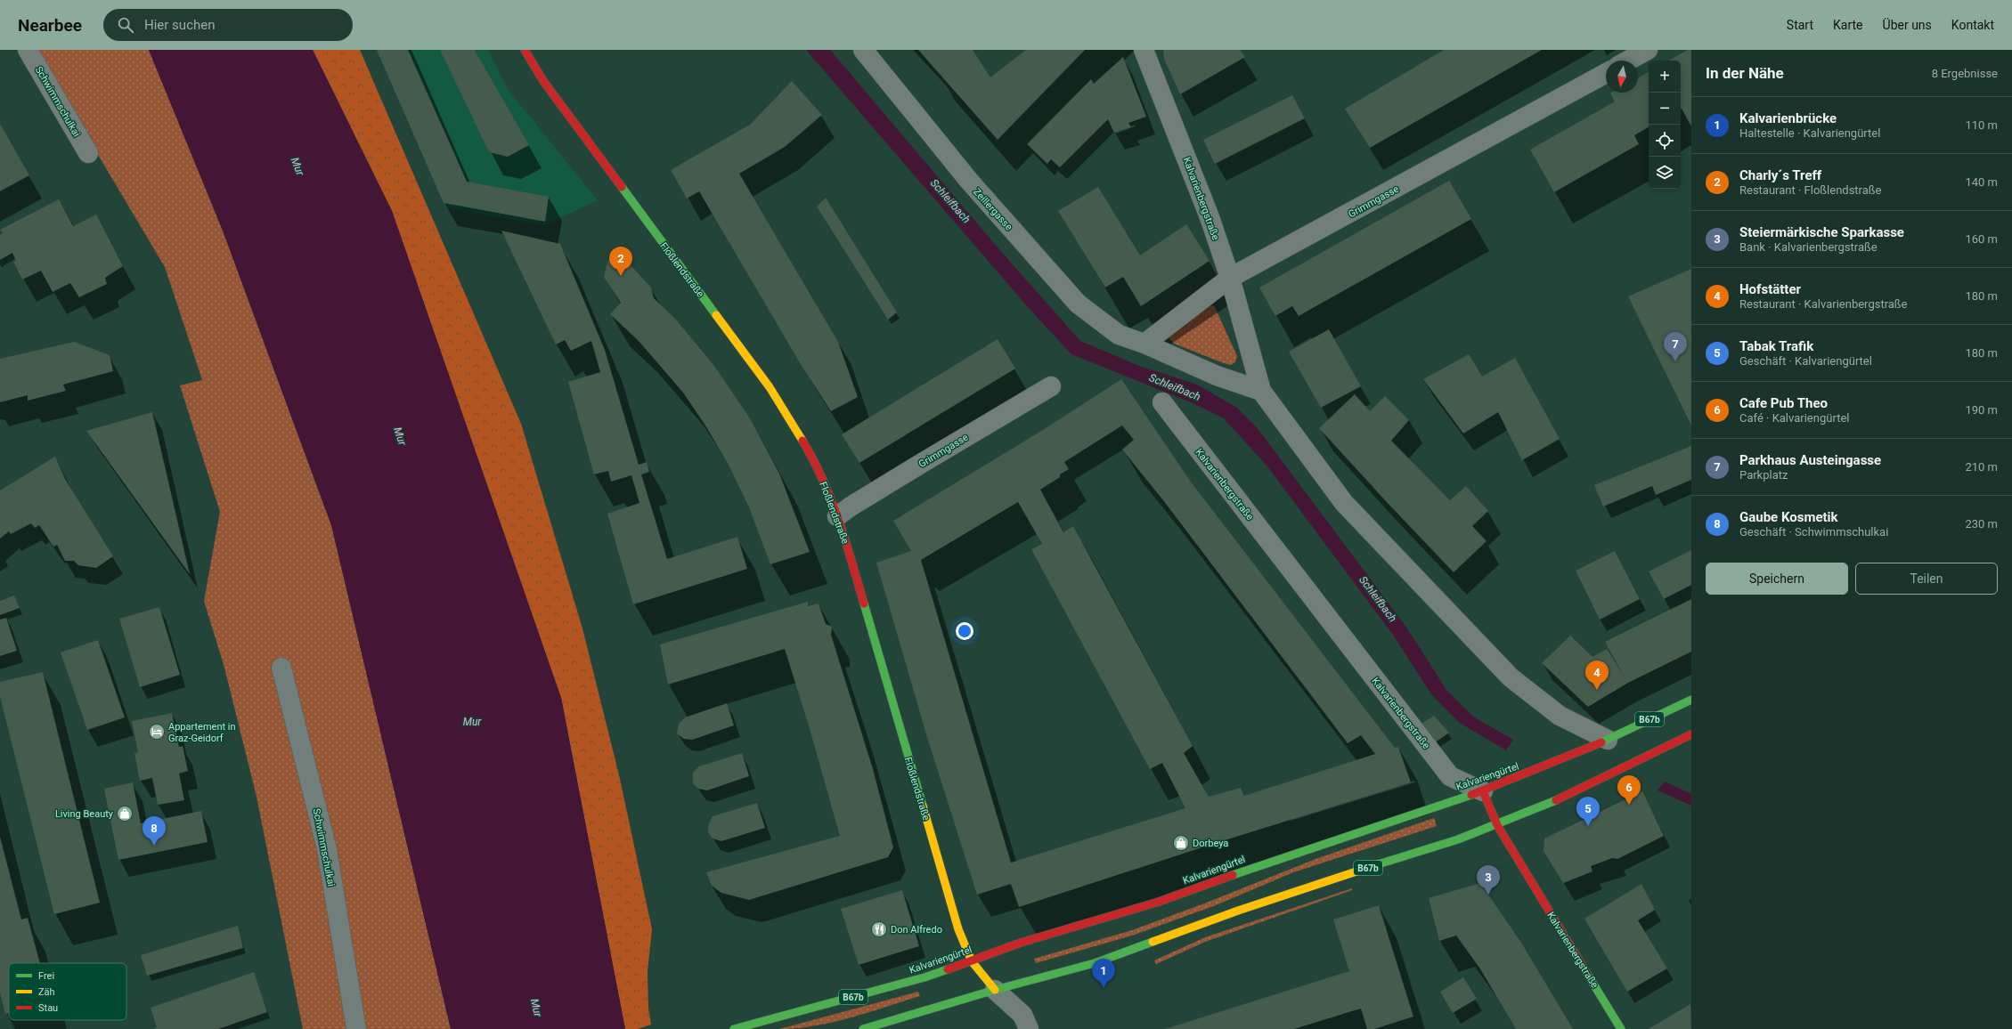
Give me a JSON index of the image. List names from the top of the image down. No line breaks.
{"streets":{"main road":["Kalvarienbergstraße","Floßlendstraße","B67b","Kalvariengürtel"],"street":["Schwimmschulkai","Grimmgasse","Zeillergasse"]},"crossings":[["Kalvarienbergstraße","Grimmgasse"],["Kalvarienbergstraße","B67b"],["Kalvarienbergstraße","Kalvariengürtel"],["Grimmgasse","Zeillergasse"],["Grimmgasse","Floßlendstraße"],["Floßlendstraße","B67b"],["Floßlendstraße","Kalvariengürtel"]],"water":["Mur","Schleifbach"],"places":{"hotel":["Appartement in Graz-Geidorf"],"shop":["Living Beauty","Dorbeya"],"restaurant":["Don Alfredo"]},"legend":["Frei","Zäh","Stau"],"north":"bottom","page":{"header":"Nearbee","search":"Hier suchen","nav":["Start","Karte","Über uns","Kontakt"],"heading":["In der Nähe","8 Ergebnisse"],"map_buttons":["+","−"],"list":[{"mark":"1","name":"Kalvarienbrücke","note":"Haltestelle · Kalvariengürtel","value":"110 m"},{"mark":"2","name":"Charly´s Treff","note":"Restaurant · Floßlendstraße","value":"140 m"},{"mark":"3","name":"Steiermärkische Sparkasse","note":"Bank · Kalvarienbergstraße","value":"160 m"},{"mark":"4","name":"Hofstätter","note":"Restaurant · Kalvarienbergstraße","value":"180 m"},{"mark":"5","name":"Tabak Trafik","note":"Geschäft · Kalvariengürtel","value":"180 m"},{"mark":"6","name":"Cafe Pub Theo","note":"Café · Kalvariengürtel","value":"190 m"},{"mark":"7","name":"Parkhaus Austeingasse","note":"Parkplatz","value":"210 m"},{"mark":"8","name":"Gaube Kosmetik","note":"Geschäft · Schwimmschulkai","value":"230 m"}],"pins":["2","7","4","6","5","8","3","1"],"buttons":["Speichern","Teilen"]}}
